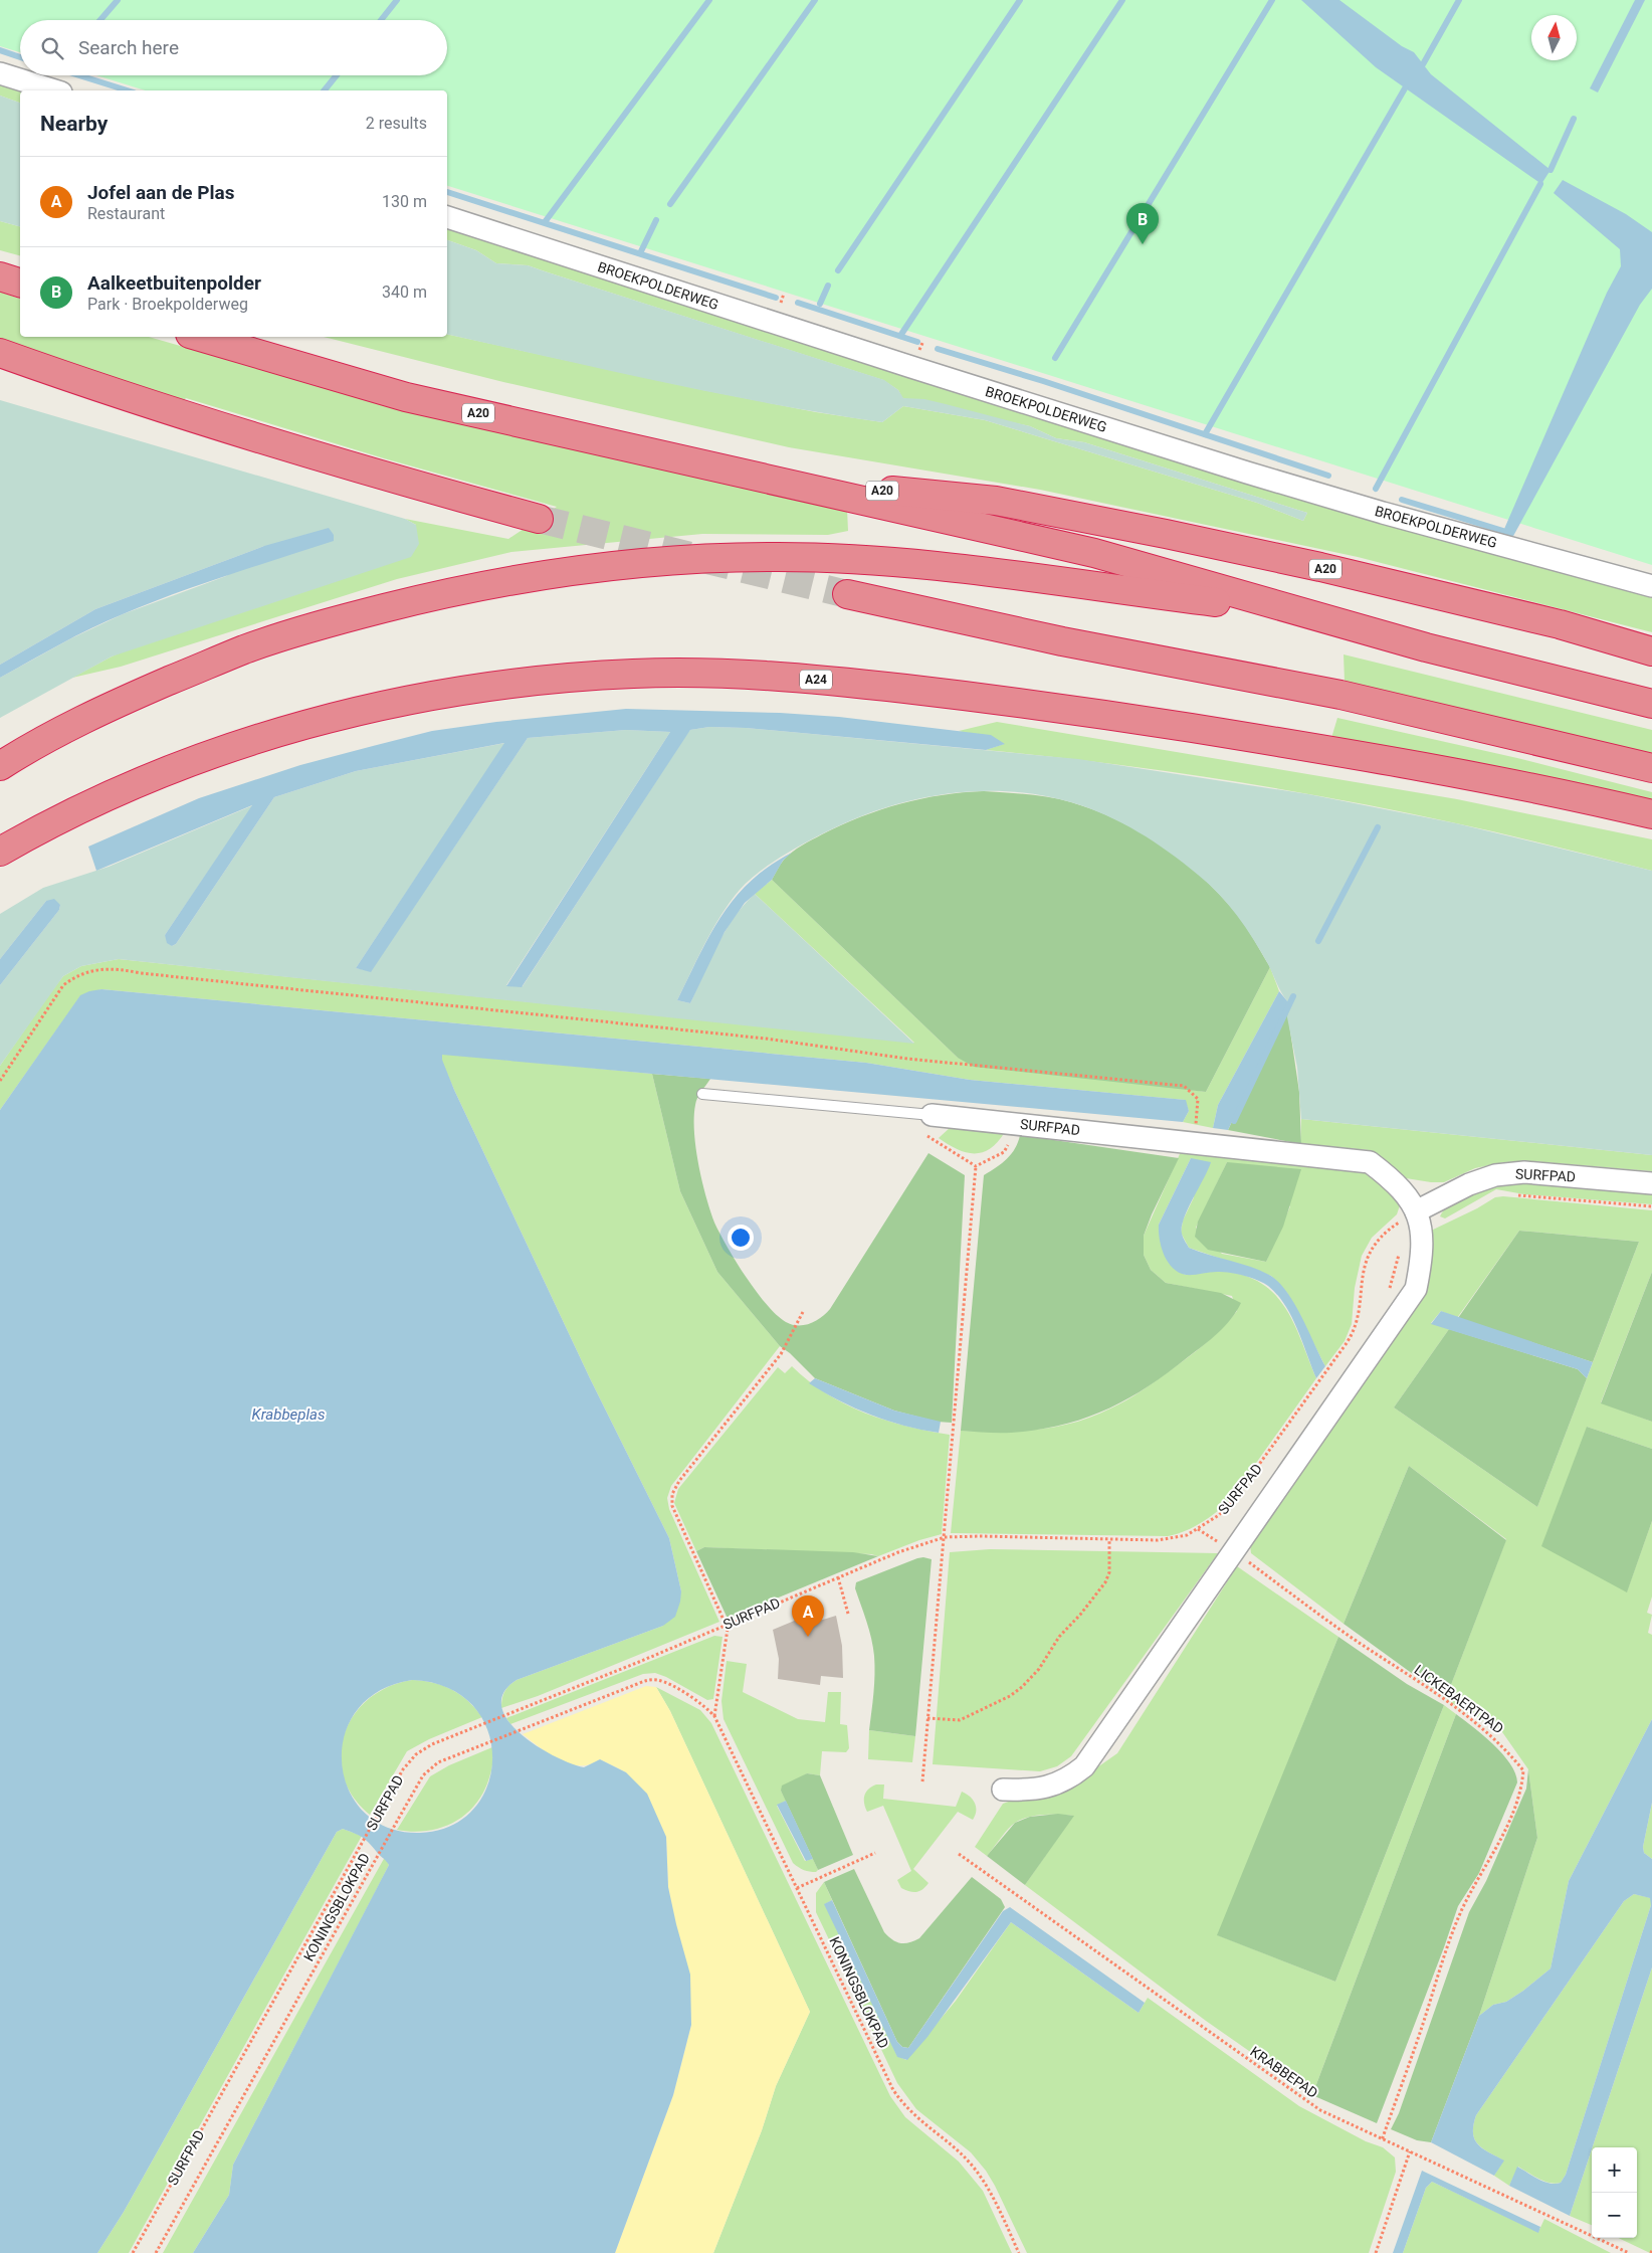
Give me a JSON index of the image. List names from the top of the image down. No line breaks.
{"streets":{"highway":["A20","A24"],"street":["BROEKPOLDERWEG","SURFPAD"],"path":["LICKEBAERTPAD","KONINGSBLOKPAD","KRABBEPAD"]},"crossings":[["SURFPAD","LICKEBAERTPAD"],["LICKEBAERTPAD","KRABBEPAD"]],"water":["Krabbeplas"],"north":"top","page":{"search":"Search here","heading":["Nearby","2 results"],"list":[{"mark":"A","name":"Jofel aan de Plas","note":"Restaurant","value":"130 m"},{"mark":"B","name":"Aalkeetbuitenpolder","note":"Park · Broekpolderweg","value":"340 m"}],"pins":["B","A"],"map_buttons":["+","−"]}}
